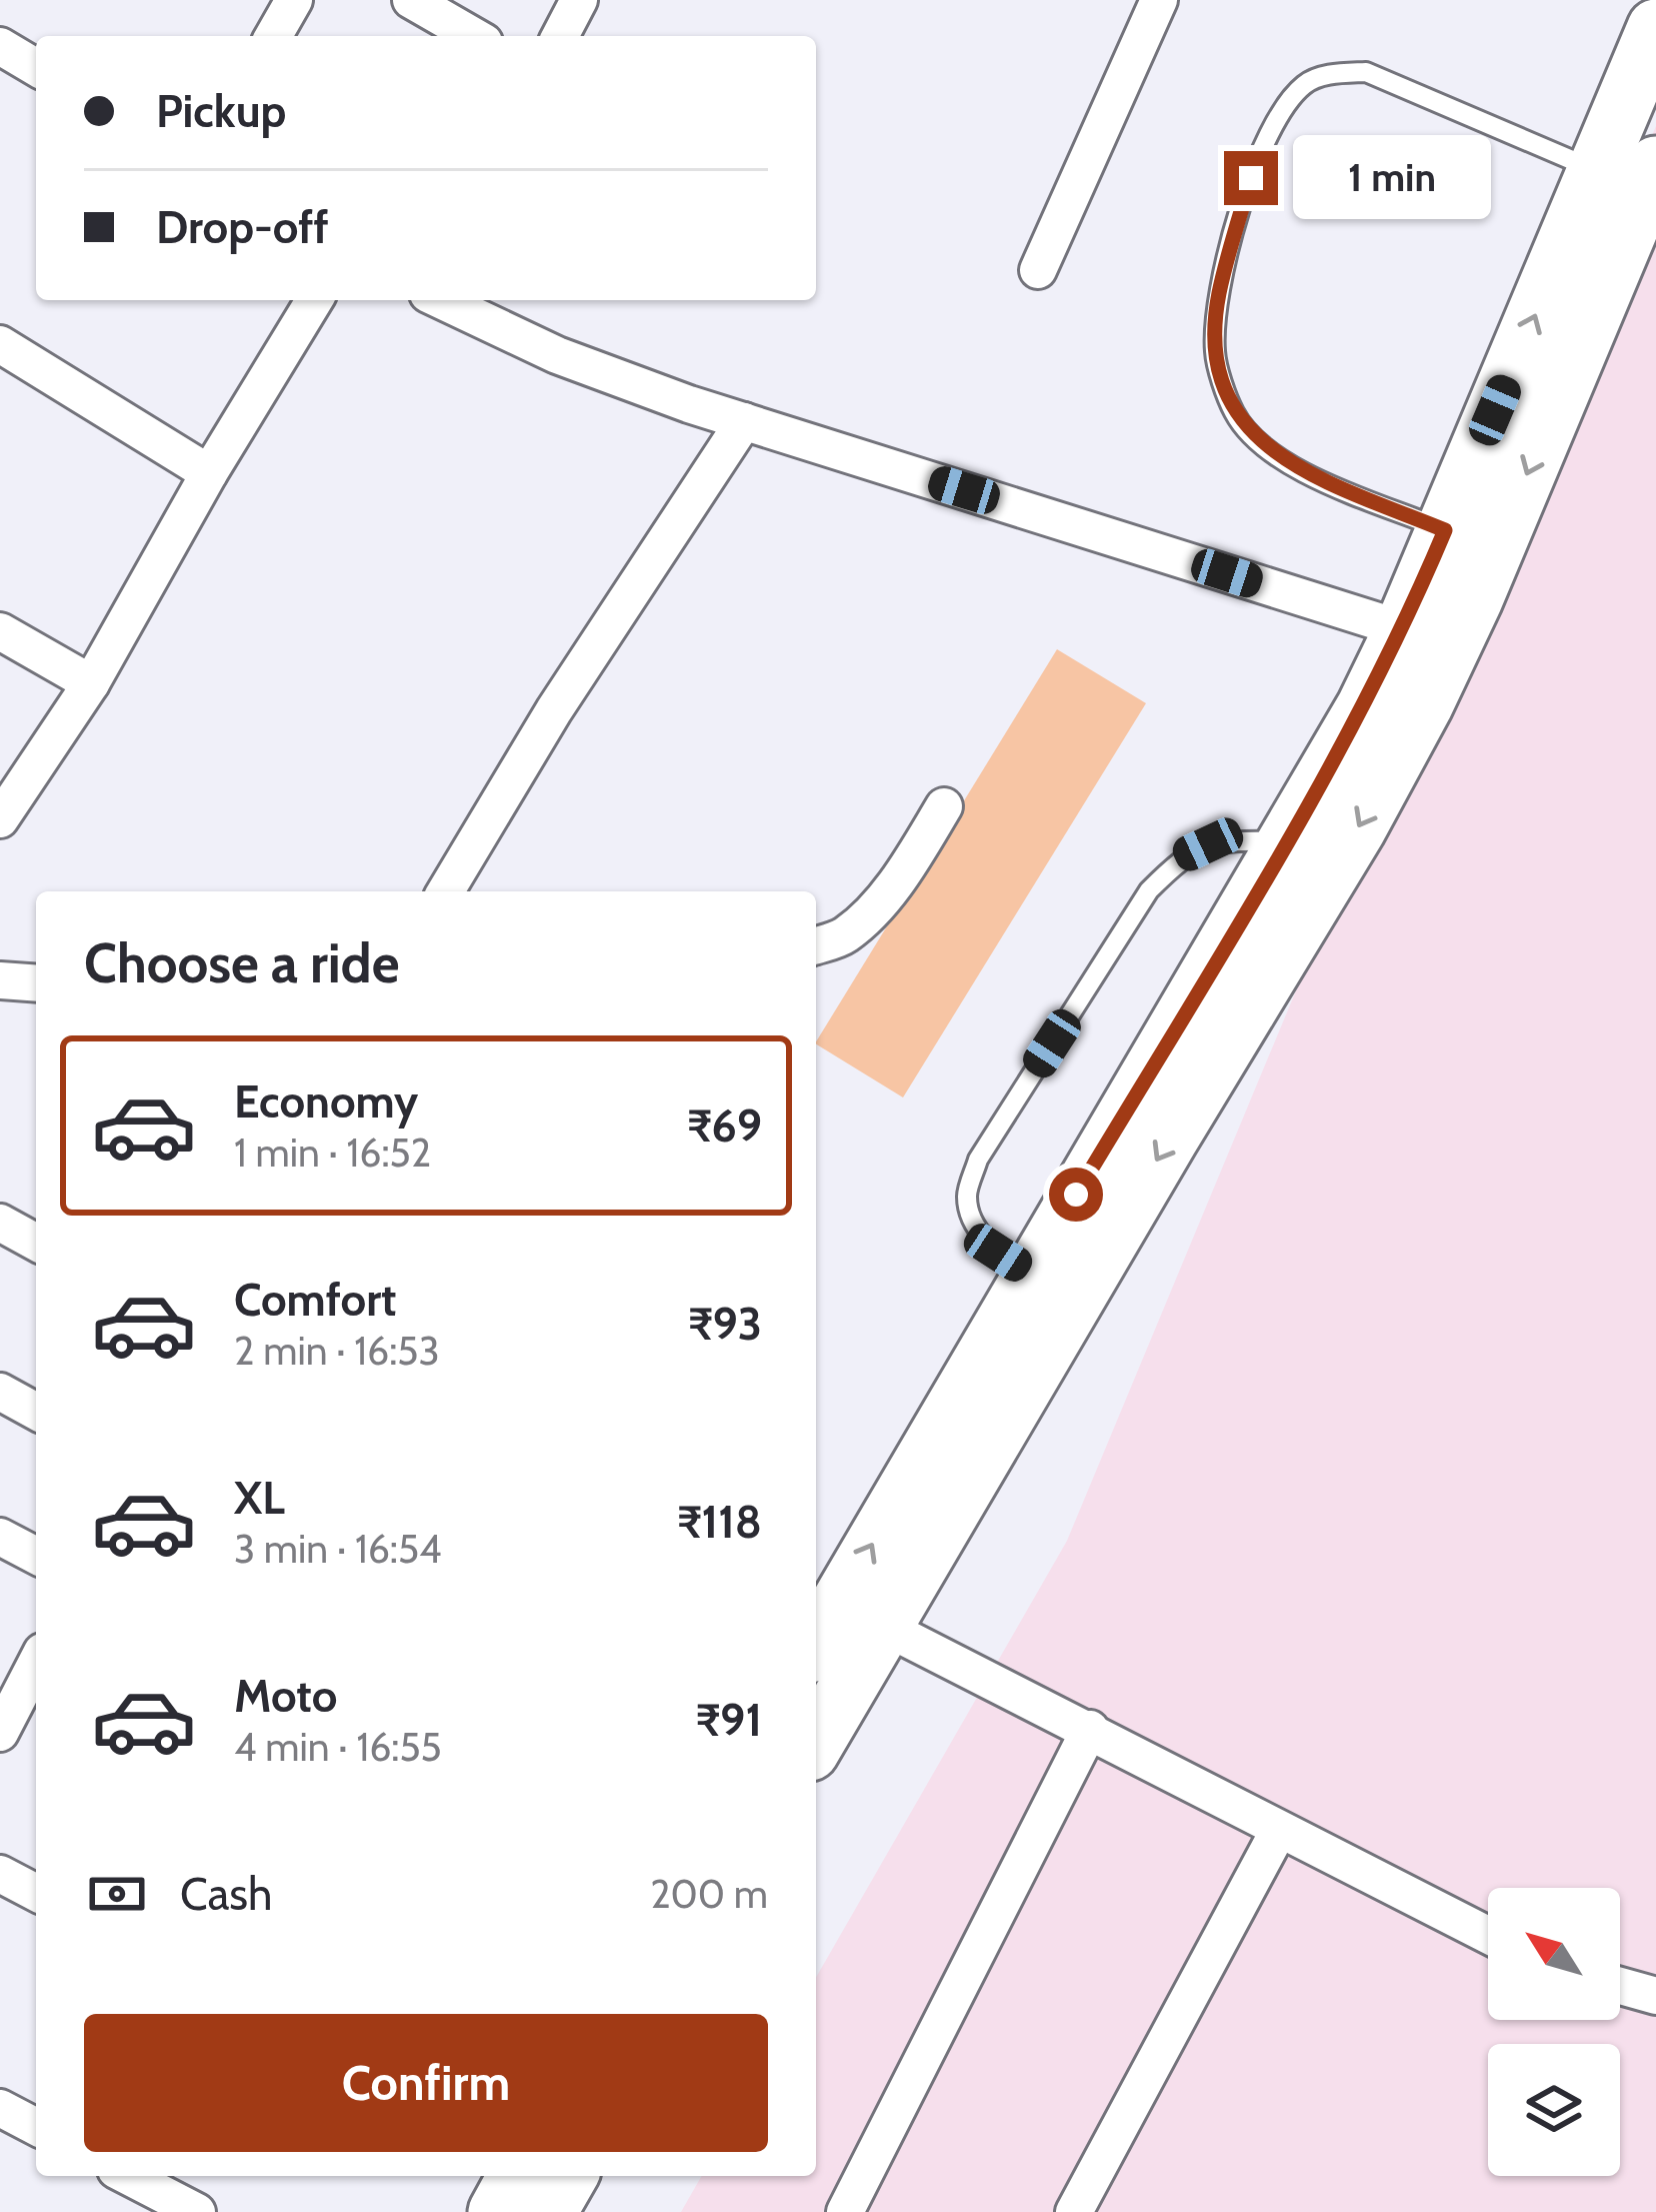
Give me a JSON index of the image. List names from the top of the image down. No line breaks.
{"north":"top left","page":{"banner":["Pickup","Drop-off"],"bubble":"1 min","heading":"Choose a ride","list":[{"name":"Economy","note":"1 min · 16:52","value":"₹69"},{"name":"Comfort","note":"2 min · 16:53","value":"₹93"},{"name":"XL","note":"3 min · 16:54","value":"₹118"},{"name":"Moto","note":"4 min · 16:55","value":"₹91"}],"pay":["Cash","200 m"],"buttons":"Confirm"}}
